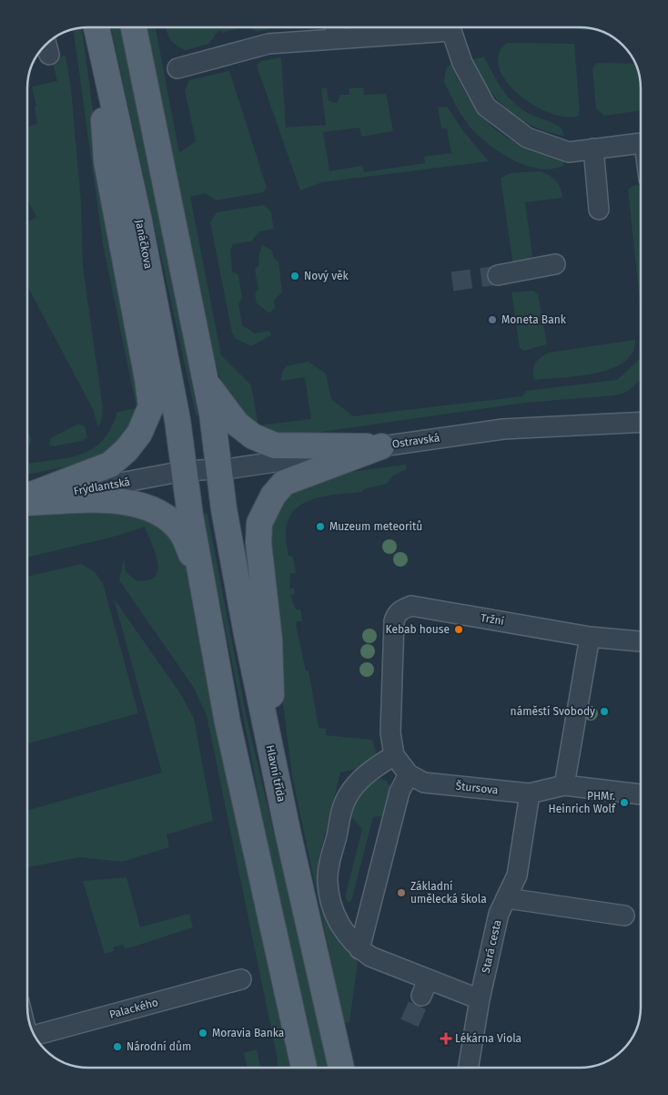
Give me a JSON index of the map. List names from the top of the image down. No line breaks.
{"streets":{"main road":["Janáčkova","Hlavní třída"],"street":["Ostravská","Frýdlantská","Tržní","Štursova","Stará cesta","Palackého"]},"crossings":[["Janáčkova","Ostravská"],["Janáčkova","Frýdlantská"],["Ostravská","Frýdlantská"],["Ostravská","Hlavní třída"],["Štursova","Stará cesta"]],"places":{"other":["Nový věk","Moneta Bank","Muzeum meteoritů","Kebab house","náměstí Svobody","PHMr. Heinrich Wolf","Základní umělecká škola","Moravia Banka","Národní dům"],"health":["Lékárna Viola"]}}
